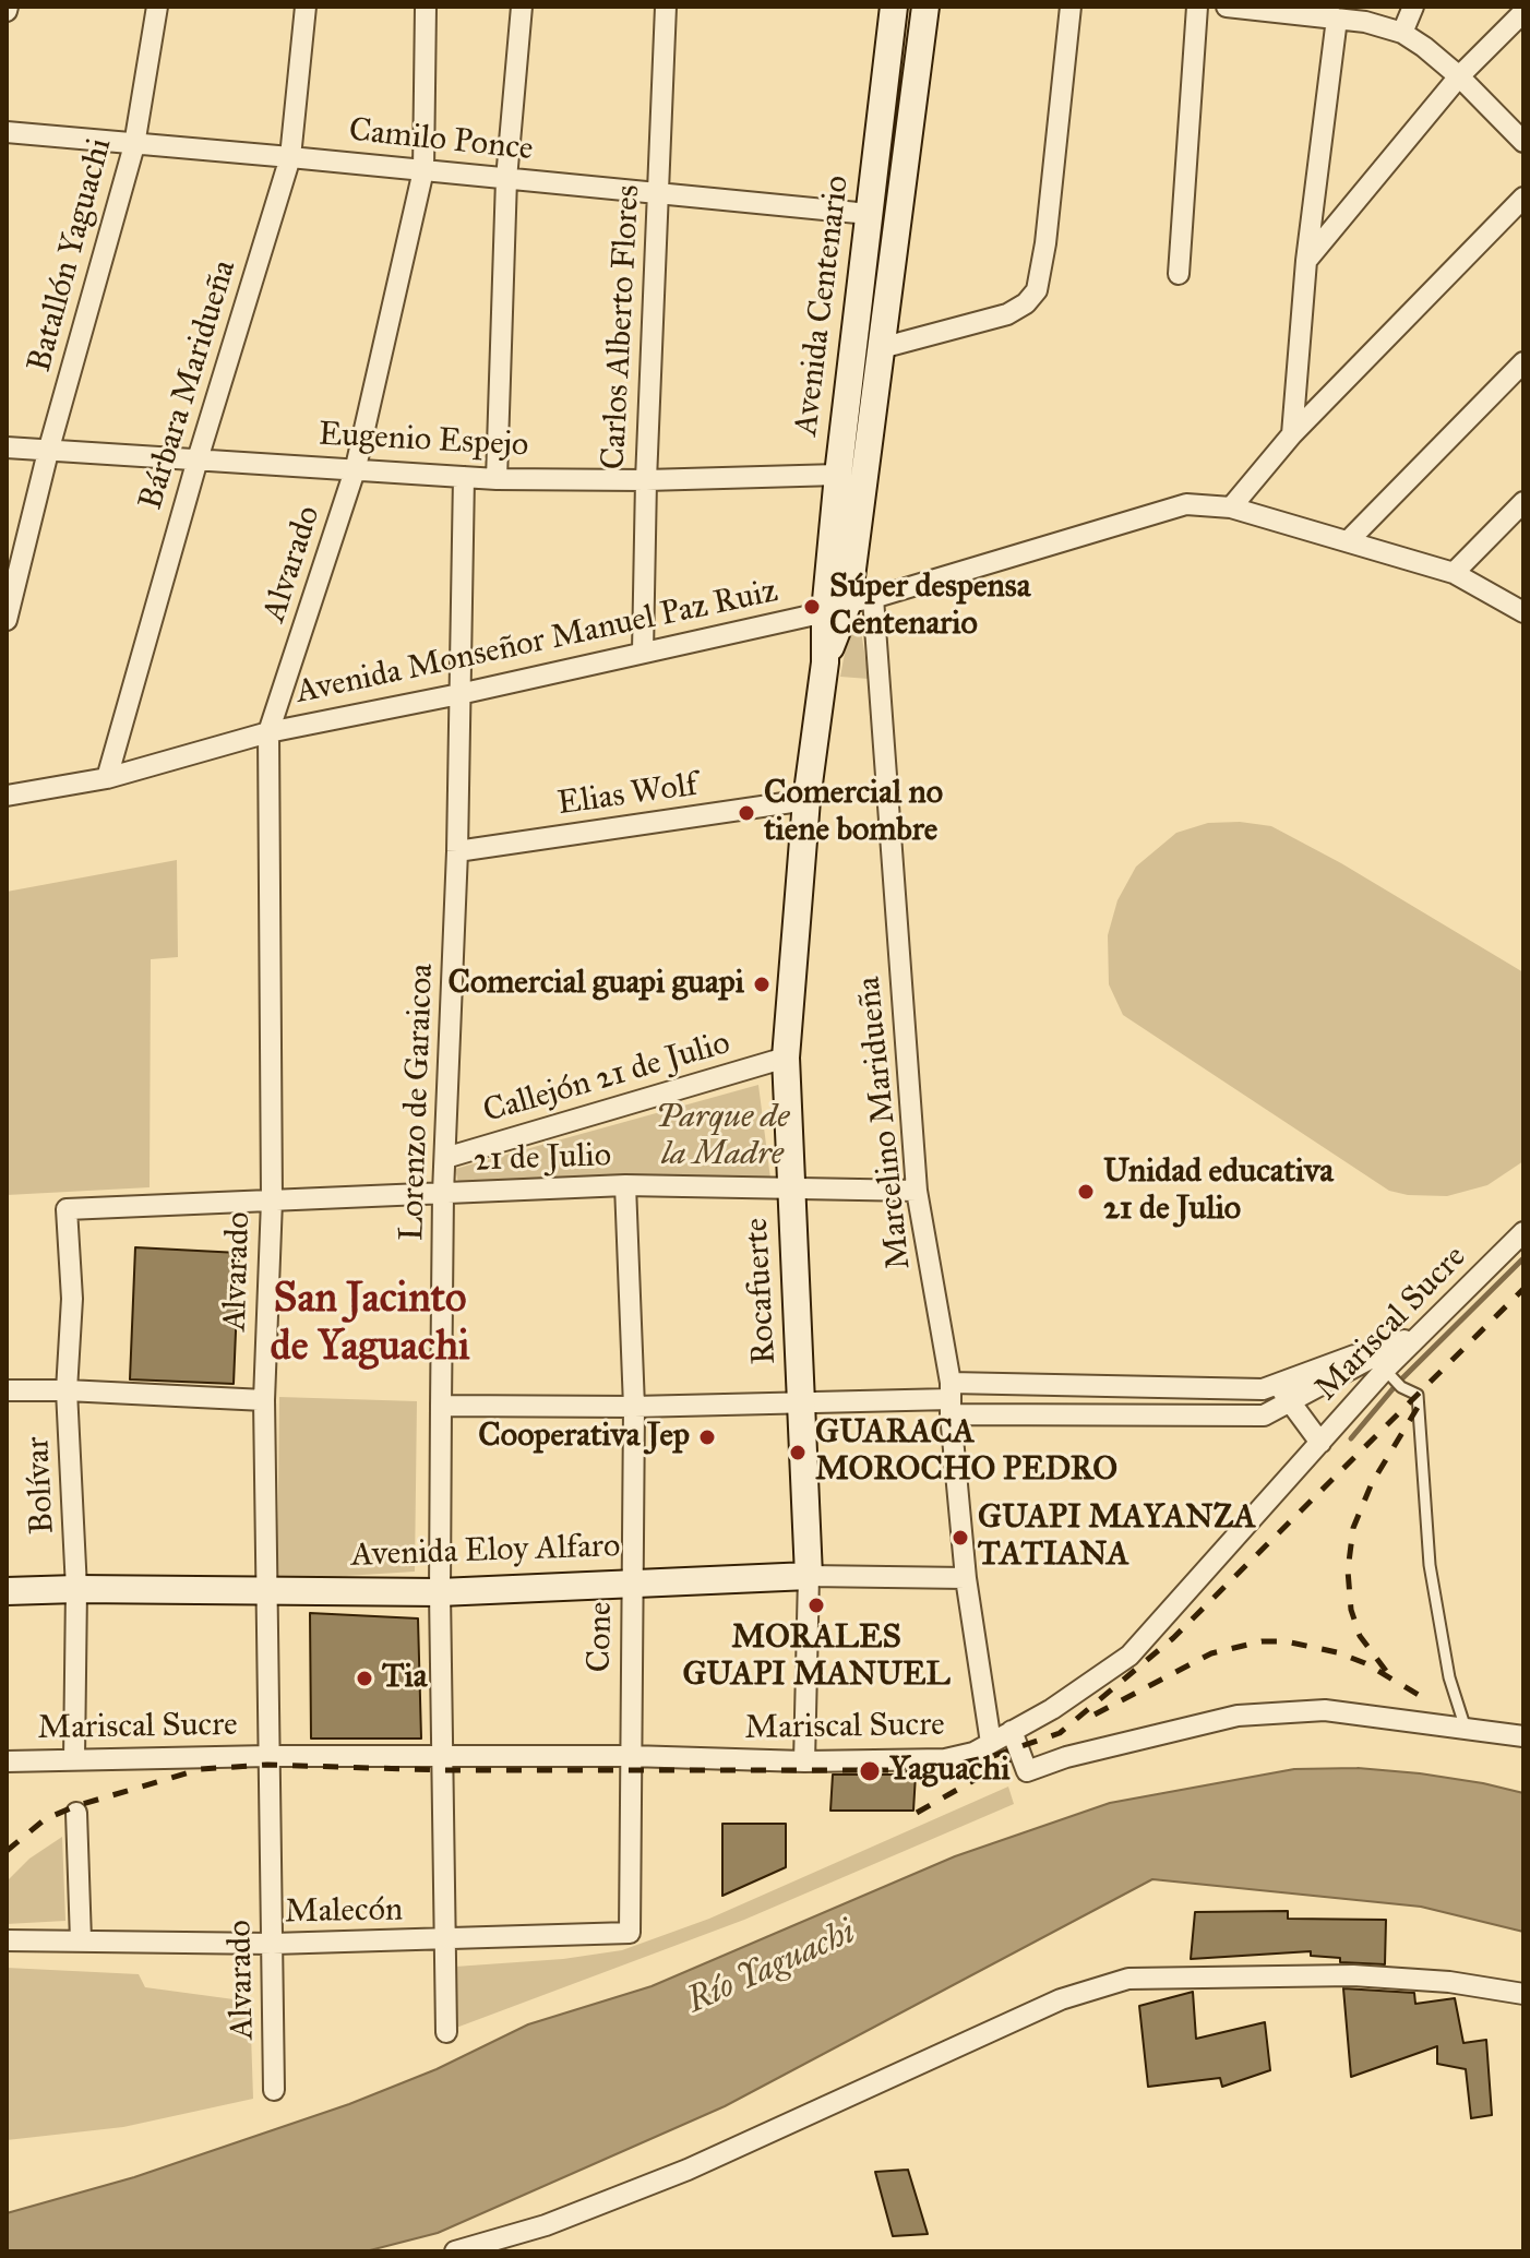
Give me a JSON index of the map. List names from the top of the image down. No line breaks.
{"streets":{"street":["Camilo Ponce","Batallón Yaguachi","Avenida Centenario","Carlos Alberto Flores","Bárbara Maridueña","Eugenio Espejo","Alvarado","Avenida Monseñor Manuel Paz Ruiz","Elias Wolf","Callejón 21 de Julio","Lorenzo de Garaicoa","Marcelino Maridueña","21 de Julio","Rocafuerte","Mariscal Sucre","Bolívar","Avenida Eloy Alfaro","Cone","Malecón"]},"crossings":[["Camilo Ponce","Batallón Yaguachi"],["Camilo Ponce","Avenida Centenario"],["Camilo Ponce","Carlos Alberto Flores"],["Camilo Ponce","Bárbara Maridueña"],["Camilo Ponce","Alvarado"],["Batallón Yaguachi","Eugenio Espejo"],["Avenida Centenario","Eugenio Espejo"],["Avenida Centenario","Avenida Monseñor Manuel Paz Ruiz"],["Avenida Centenario","Marcelino Maridueña"],["Avenida Centenario","Rocafuerte"],["Carlos Alberto Flores","Eugenio Espejo"],["Carlos Alberto Flores","Avenida Monseñor Manuel Paz Ruiz"],["Bárbara Maridueña","Eugenio Espejo"],["Bárbara Maridueña","Avenida Monseñor Manuel Paz Ruiz"],["Eugenio Espejo","Alvarado"],["Eugenio Espejo","Lorenzo de Garaicoa"],["Alvarado","Avenida Monseñor Manuel Paz Ruiz"],["Alvarado","21 de Julio"],["Alvarado","Mariscal Sucre"],["Alvarado","Avenida Eloy Alfaro"],["Alvarado","Malecón"],["Avenida Monseñor Manuel Paz Ruiz","Lorenzo de Garaicoa"],["Avenida Monseñor Manuel Paz Ruiz","Marcelino Maridueña"],["Avenida Monseñor Manuel Paz Ruiz","Rocafuerte"],["Elias Wolf","Lorenzo de Garaicoa"],["Elias Wolf","Rocafuerte"],["Callejón 21 de Julio","Lorenzo de Garaicoa"],["Callejón 21 de Julio","Rocafuerte"],["Lorenzo de Garaicoa","21 de Julio"],["Lorenzo de Garaicoa","Mariscal Sucre"],["Lorenzo de Garaicoa","Avenida Eloy Alfaro"],["Lorenzo de Garaicoa","Malecón"],["Marcelino Maridueña","21 de Julio"],["Marcelino Maridueña","Rocafuerte"],["Marcelino Maridueña","Mariscal Sucre"],["Marcelino Maridueña","Avenida Eloy Alfaro"],["21 de Julio","Rocafuerte"],["21 de Julio","Bolívar"],["21 de Julio","Cone"],["Rocafuerte","Mariscal Sucre"],["Rocafuerte","Avenida Eloy Alfaro"],["Mariscal Sucre","Bolívar"],["Mariscal Sucre","Cone"],["Bolívar","Avenida Eloy Alfaro"],["Avenida Eloy Alfaro","Cone"],["Cone","Malecón"]],"districts":["San Jacinto de Yaguachi"],"water":["Río Yaguachi"],"parks":["Parque de la Madre"],"places":["Súper despensa Centenario","Comercial no tiene bombre","Comercial guapi guapi","Unidad educativa 21 de Julio","Cooperativa Jep","GUARACA MOROCHO PEDRO","GUAPI MAYANZA TATIANA","MORALES GUAPI MANUEL","Tia","Yaguachi"]}
